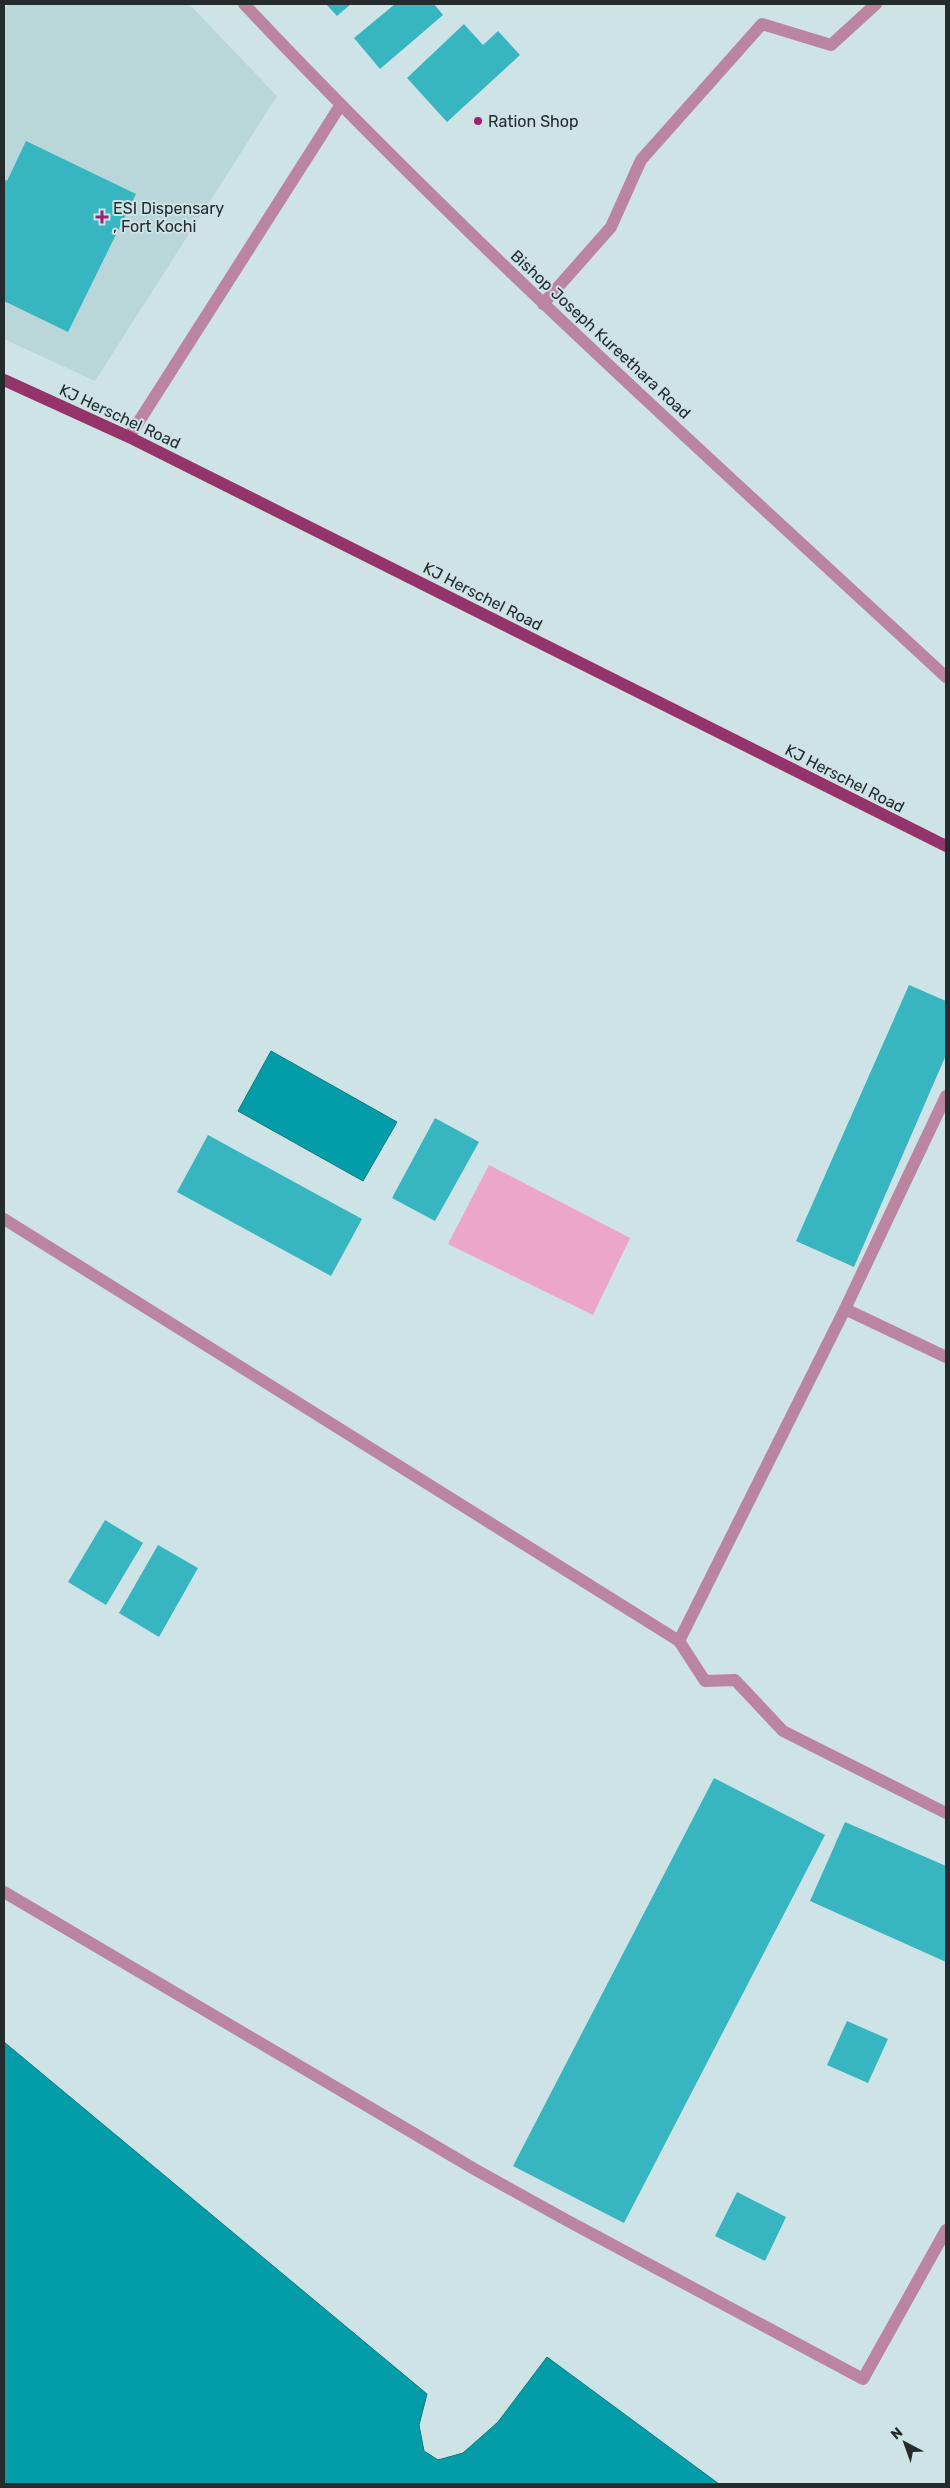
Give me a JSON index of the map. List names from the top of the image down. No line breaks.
{"streets":{"main road":["KJ Herschel Road"],"street":["Bishop Joseph Kureethara Road"]},"places":{"other":["Ration Shop"],"health":["ESI Dispensary , Fort Kochi"]},"north":"top left"}
